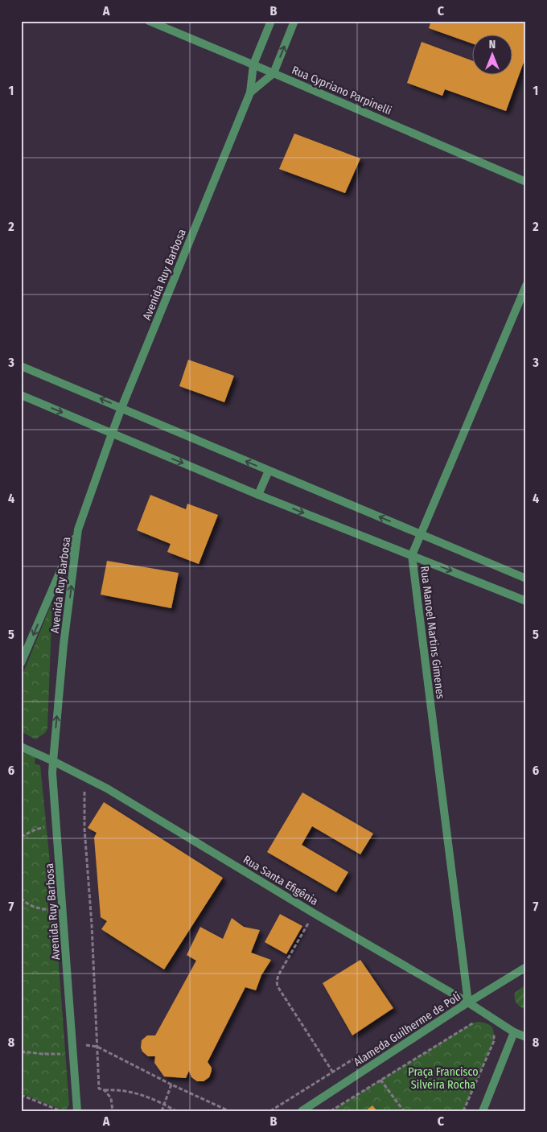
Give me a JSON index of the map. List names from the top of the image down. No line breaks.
{"streets":{"street":["Rua Cypriano Parpinelli","Avenida Ruy Barbosa","Rua Manoel Martins Gimenes","Rua Santa Efigênia","Alameda Guilherme de Poli"]},"crossings":[["Rua Cypriano Parpinelli","Avenida Ruy Barbosa"],["Avenida Ruy Barbosa","Rua Santa Efigênia"],["Rua Manoel Martins Gimenes","Rua Santa Efigênia"],["Rua Manoel Martins Gimenes","Alameda Guilherme de Poli"],["Rua Santa Efigênia","Alameda Guilherme de Poli"]],"parks":["Praça Francisco Silveira Rocha"],"north":"top","grid":{"columns":["A","B","C"],"rows":["1","2","3","4","5","6","7","8"]}}
